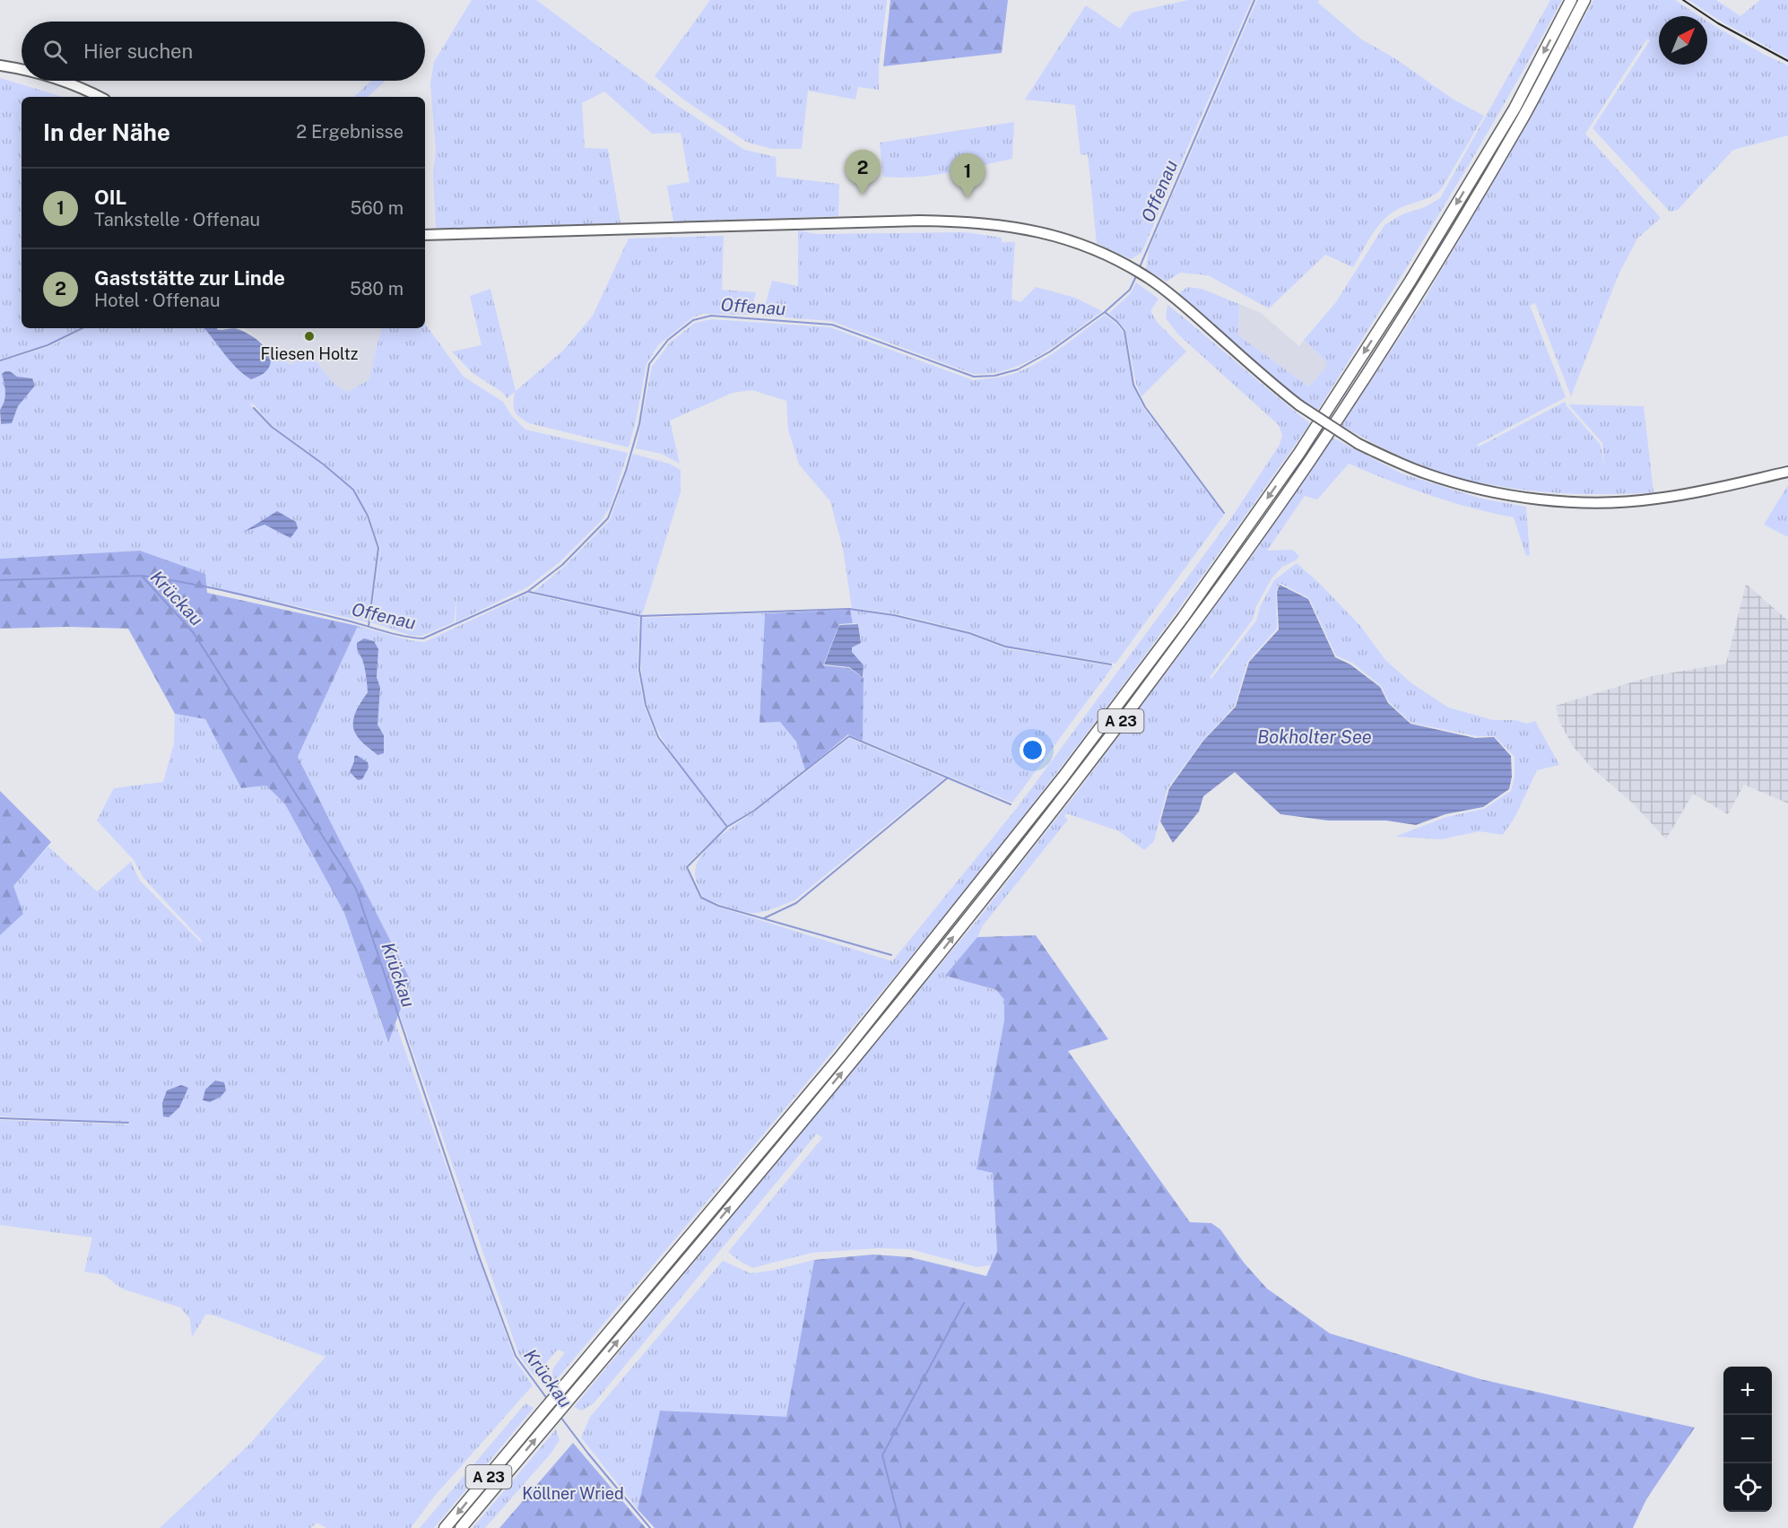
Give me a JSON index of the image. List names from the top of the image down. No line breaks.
{"streets":{"highway":["A 23"]},"water":["Offenau","Krückau","Bokholter See"],"parks":["Köllner Wried"],"places":["Fliesen Holtz"],"north":"top right","page":{"search":"Hier suchen","heading":["In der Nähe","2 Ergebnisse"],"pins":["2","1"],"list":[{"mark":"1","name":"OIL","note":"Tankstelle · Offenau","value":"560 m"},{"mark":"2","name":"Gaststätte zur Linde","note":"Hotel · Offenau","value":"580 m"}],"map_buttons":["+","−"]}}
